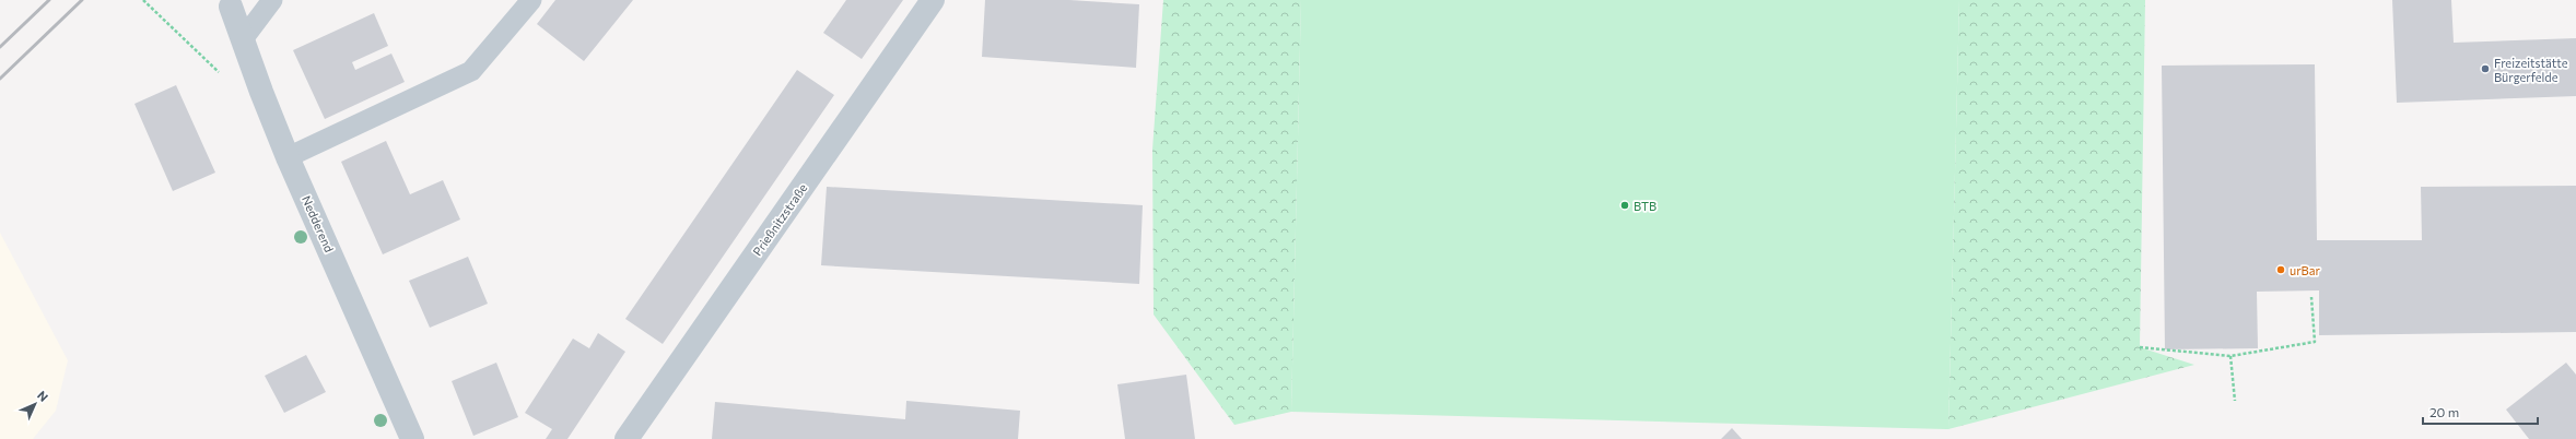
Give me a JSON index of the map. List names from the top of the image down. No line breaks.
{"streets":{"street":["Prießnitzstraße","Nedderend"]},"places":["Freizeitstätte Bürgerfelde","BTB","urBar"],"scale_bar":"20 m","north":"top right"}
